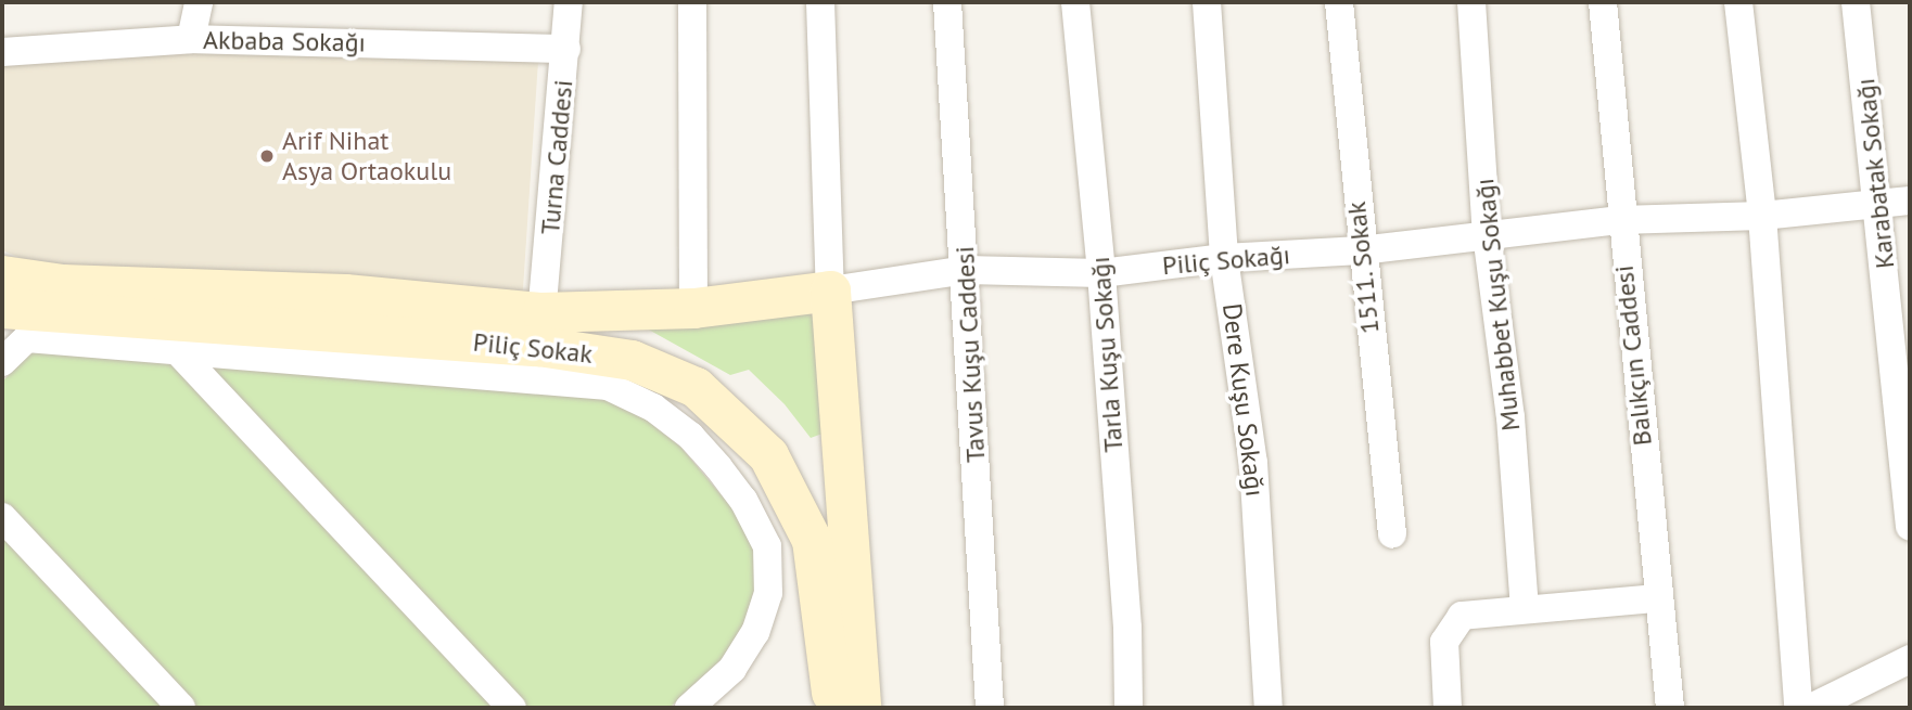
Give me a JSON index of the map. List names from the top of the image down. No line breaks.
{"streets":{"street":["Akbaba Sokağı","Turna Caddesi","Karabatak Sokağı","Piliç Sokağı","1511. Sokak","Muhabbet Kuşu Sokağı","Piliç Sokak","Tavus Kuşu Caddesi","Tarla Kuşu Sokağı","Balıkçın Caddesi","Dere Kuşu Sokağı"]},"crossings":[["Akbaba Sokağı","Turna Caddesi"],["Turna Caddesi","Piliç Sokağı"],["Turna Caddesi","Piliç Sokak"],["Karabatak Sokağı","Piliç Sokağı"],["Piliç Sokağı","1511. Sokak"],["Piliç Sokağı","Muhabbet Kuşu Sokağı"],["Piliç Sokağı","Piliç Sokak"],["Piliç Sokağı","Tavus Kuşu Caddesi"],["Piliç Sokağı","Tarla Kuşu Sokağı"],["Piliç Sokağı","Balıkçın Caddesi"],["Piliç Sokağı","Dere Kuşu Sokağı"]],"places":["Arif Nihat Asya Ortaokulu"]}
